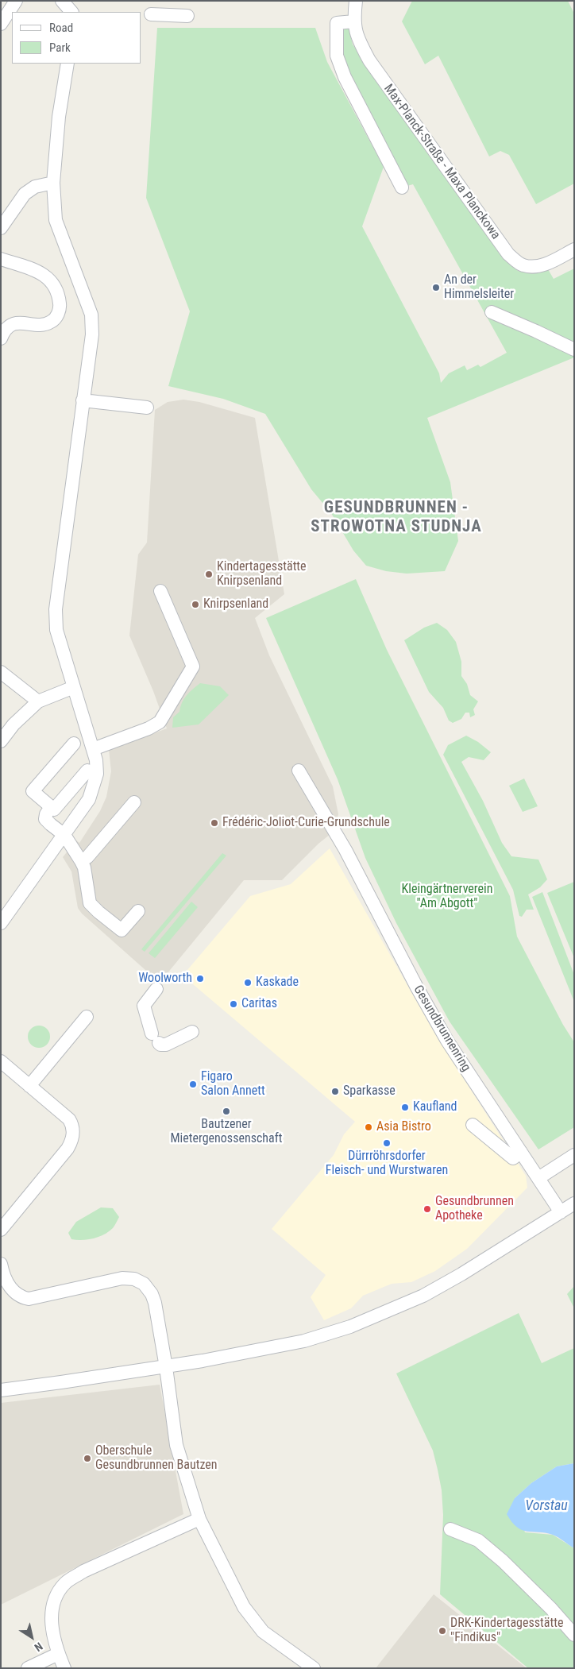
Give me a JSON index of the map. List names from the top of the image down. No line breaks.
{"streets":{"street":["Max-Planck-Straße - Maxa Planckowa","Gesundbrunnenring"]},"districts":["GESUNDBRUNNEN - STROWOTNA STUDNJA"],"water":["Vorstau"],"parks":["Kleingärtnerverein \"Am Abgott\""],"places":["An der Himmelsleiter","Kindertagesstätte Knirpsenland","Knirpsenland","Frédéric-Joliot-Curie-Grundschule","Woolworth","Kaskade","Caritas","Figaro Salon Annett","Sparkasse","Kaufland","Bautzener Mietergenossenschaft","Asia Bistro","Dürrröhrsdorfer Fleisch- und Wurstwaren","Gesundbrunnen Apotheke","Oberschule Gesundbrunnen Bautzen","DRK-Kindertagesstätte \"Findikus\""],"legend":["Road","Park"],"north":"bottom right"}
